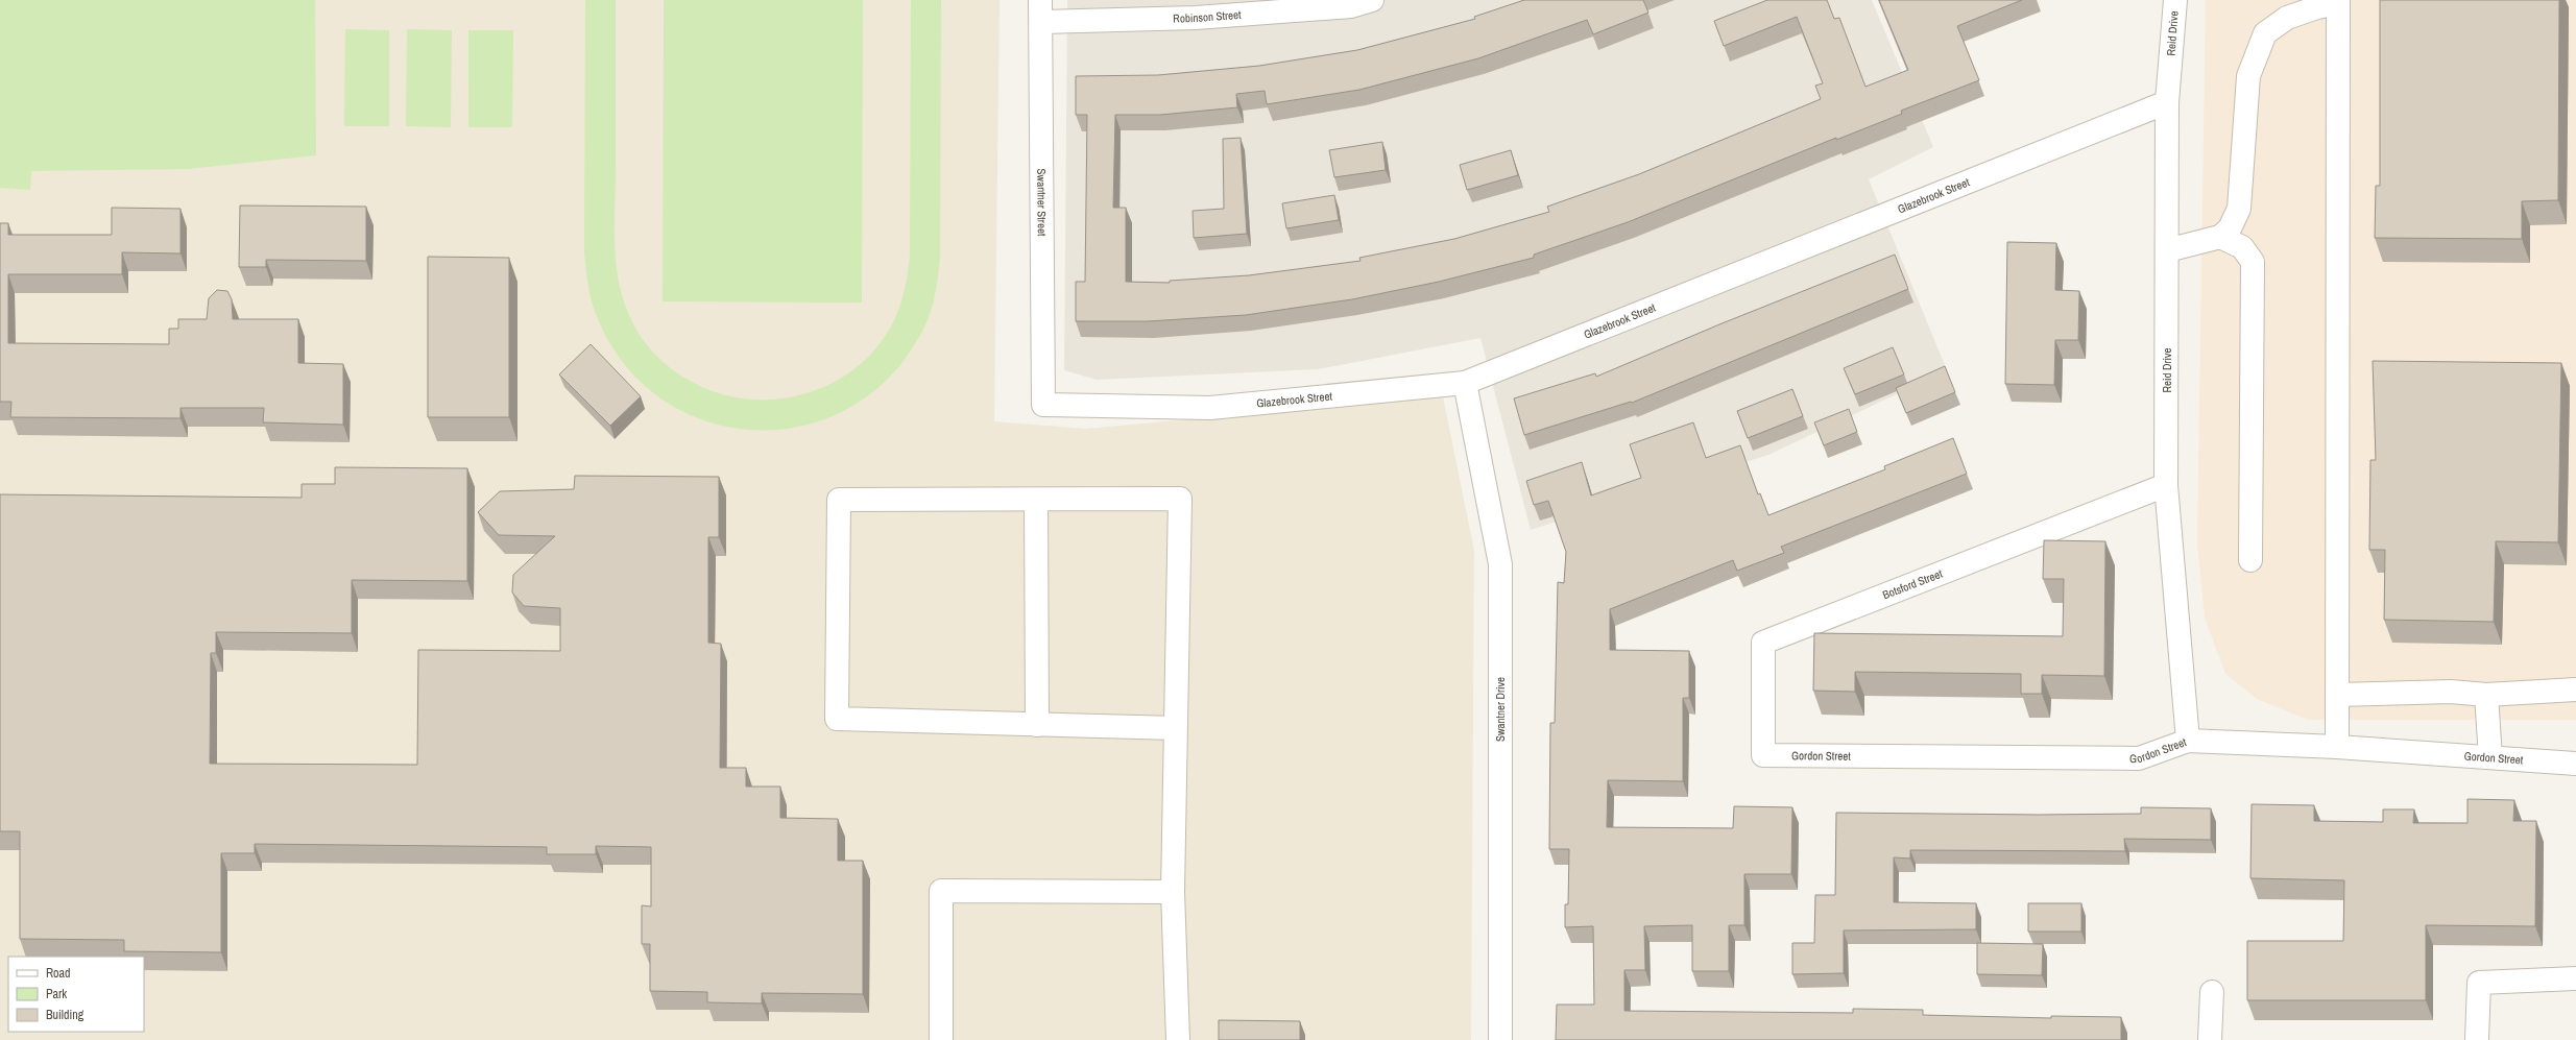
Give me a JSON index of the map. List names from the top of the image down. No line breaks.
{"streets":{"street":["Robinson Street","Reid Drive","Glazebrook Street","Swantner Street","Botsford Street","Swantner Drive","Gordon Street"]},"crossings":[["Robinson Street","Swantner Street"],["Reid Drive","Glazebrook Street"],["Reid Drive","Botsford Street"],["Reid Drive","Gordon Street"],["Glazebrook Street","Swantner Street"],["Glazebrook Street","Swantner Drive"],["Botsford Street","Gordon Street"]],"legend":["Road","Park","Building"]}
